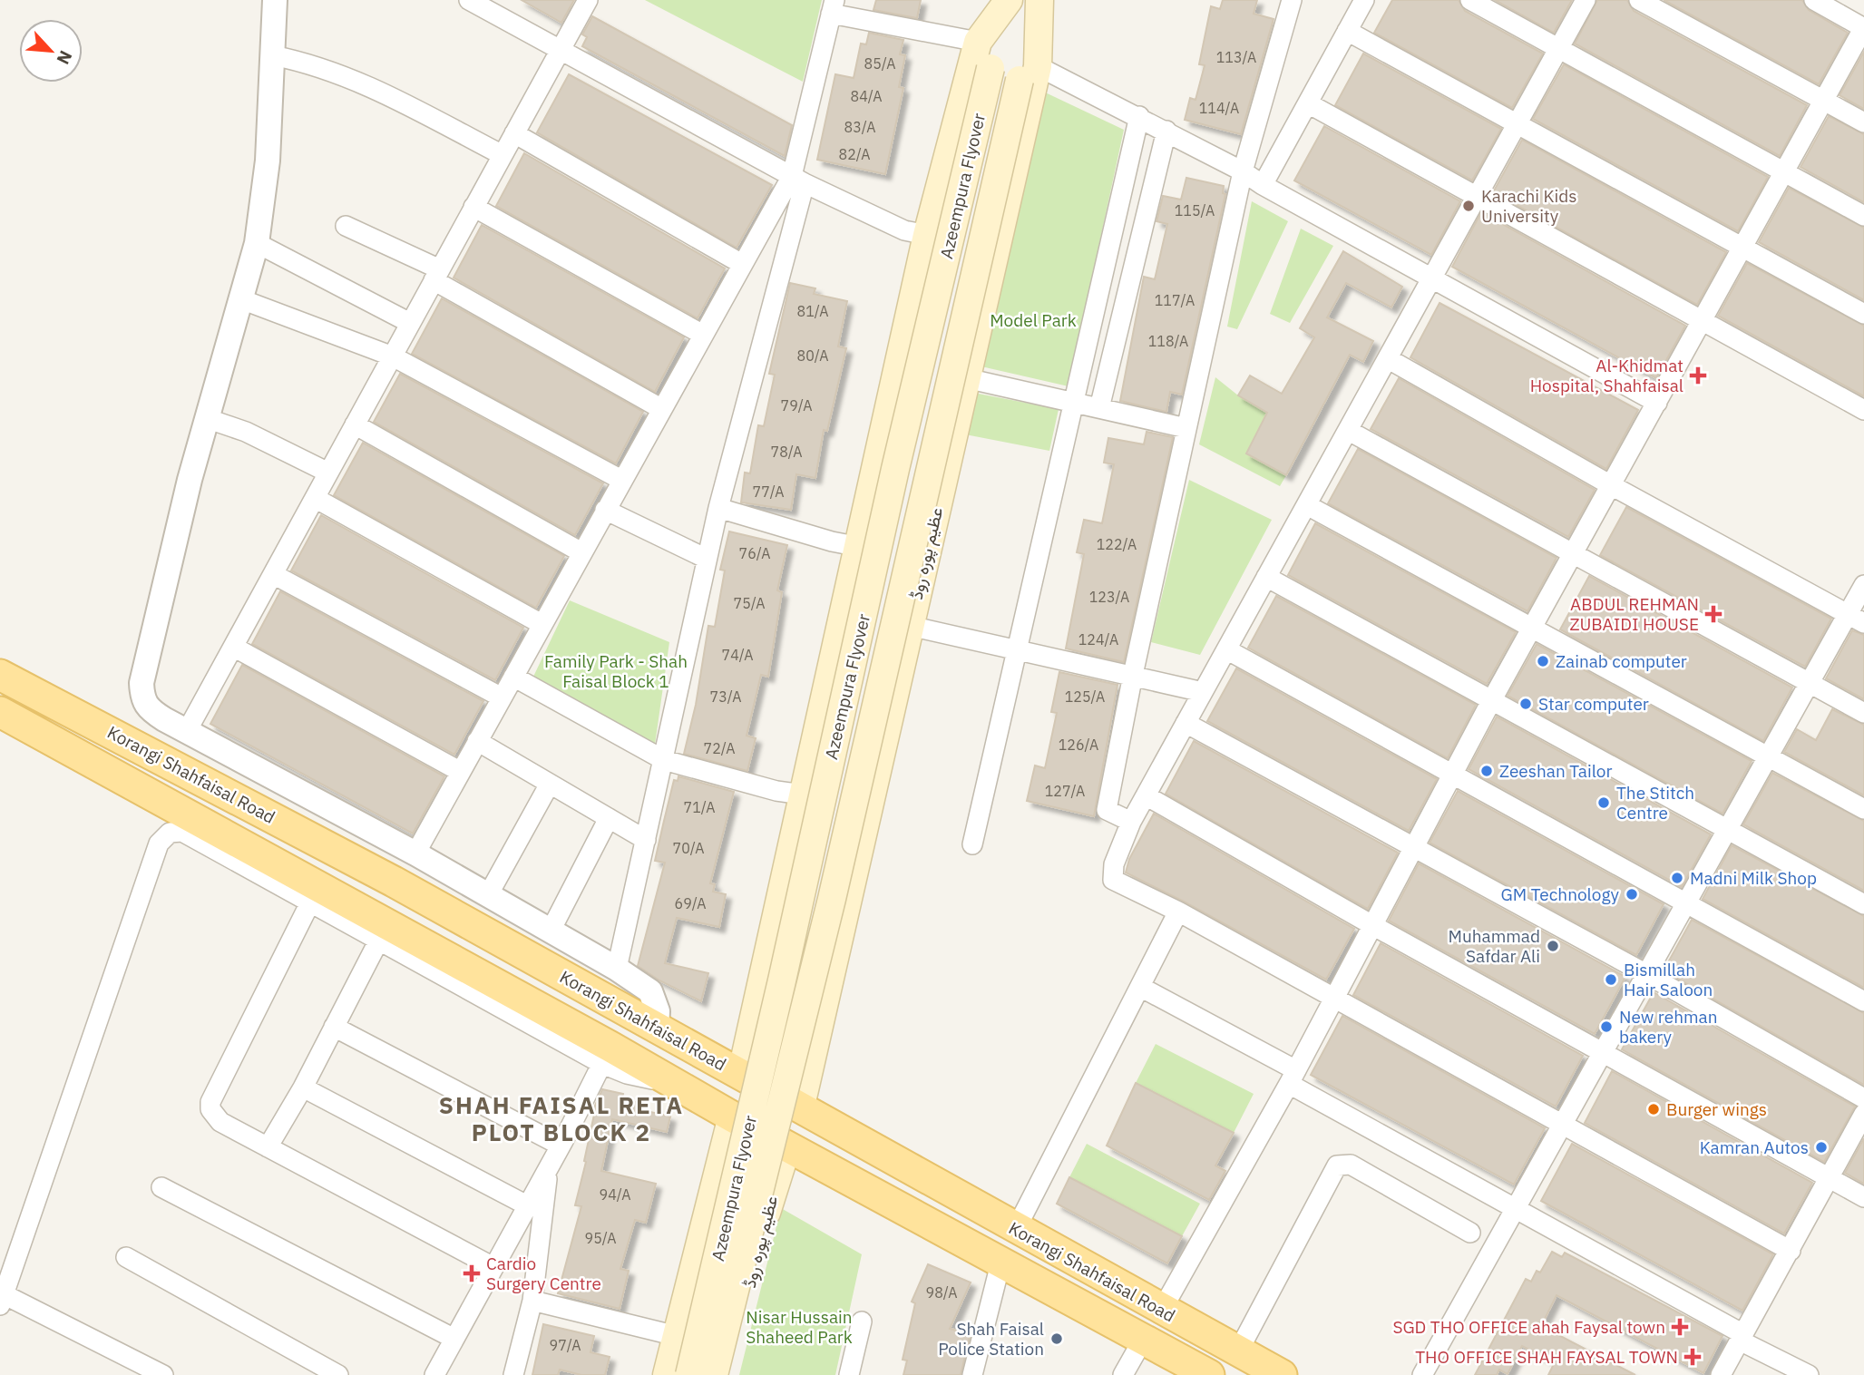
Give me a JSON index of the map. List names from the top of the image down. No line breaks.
{"streets":{"main road":["Azeempura Flyover","عظیم پورہ روڈ","Korangi Shahfaisal Road"]},"crossings":[["Azeempura Flyover","عظیم پورہ روڈ"],["عظیم پورہ روڈ","Korangi Shahfaisal Road"]],"districts":["SHAH FAISAL RETA PLOT BLOCK 2"],"parks":["Model Park","Family Park - Shah Faisal Block 1","Nisar Hussain Shaheed Park"],"places":{"other":["Karachi Kids University","Zainab computer","Star computer","Zeeshan Tailor","The Stitch Centre","Madni Milk Shop","GM Technology","Muhammad Safdar Ali","Bismillah Hair Saloon","New rehman bakery","Burger wings","Kamran Autos","Shah Faisal Police Station"],"health":["Al-Khidmat Hospital, Shahfaisal","ABDUL REHMAN ZUBAIDI HOUSE","Cardio Surgery Centre","SGD THO OFFICE ahah Faysal town","THO OFFICE SHAH FAYSAL TOWN"]},"house_numbers":["113/A","85/A","84/A","114/A","83/A","82/A","115/A","117/A","81/A","118/A","80/A","79/A","78/A","77/A","122/A","76/A","123/A","75/A","124/A","74/A","73/A","125/A","126/A","72/A","127/A","71/A","70/A","69/A","94/A","95/A","98/A","97/A"],"north":"bottom right"}
